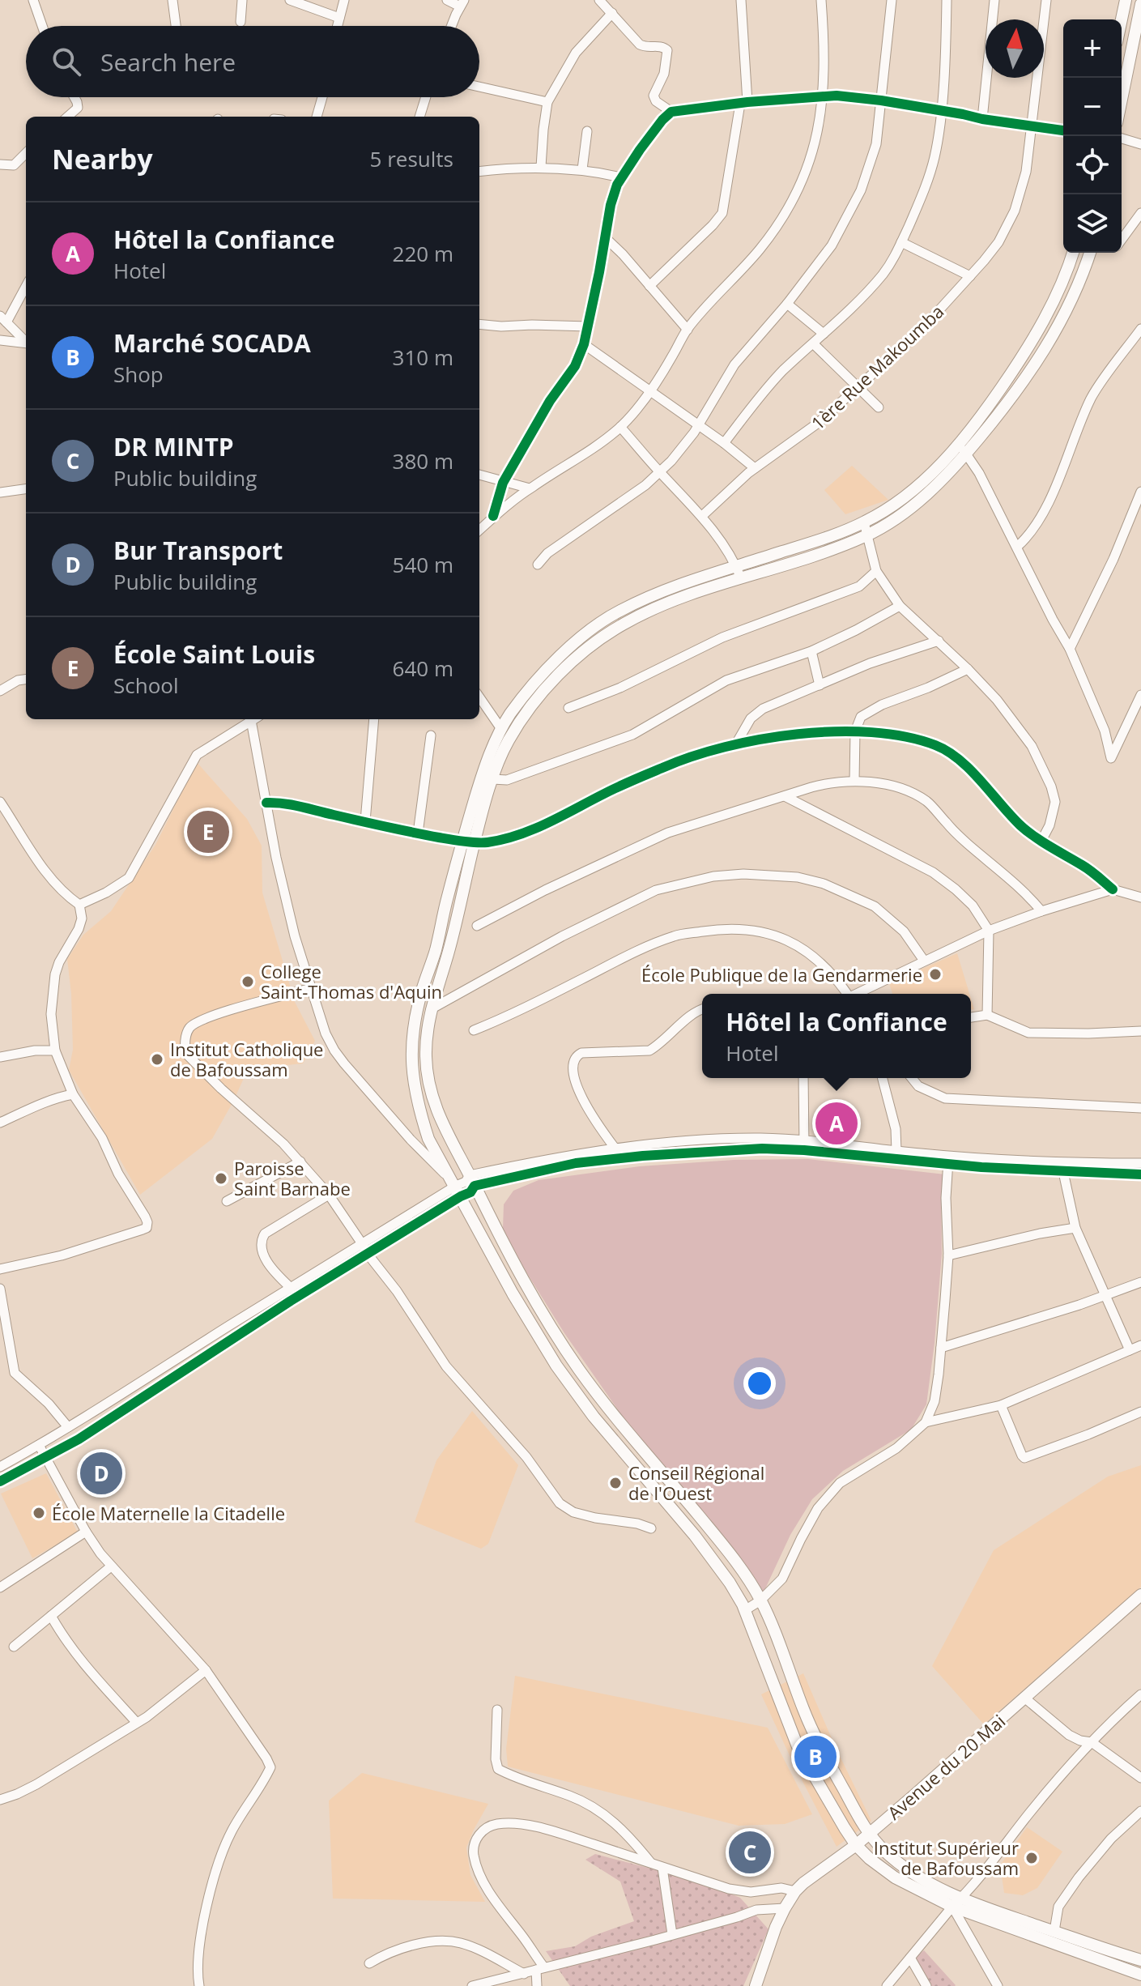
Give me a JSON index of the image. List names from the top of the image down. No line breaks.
{"streets":{"main road":["Avenue du 20 Mai"],"street":["1ère Rue Makoumba"]},"places":["École Publique de la Gendarmerie","College Saint-Thomas d'Aquin","Institut Catholique de Bafoussam","Paroisse Saint Barnabe","Conseil Régional de l'Ouest","École Maternelle la Citadelle","Institut Supérieur de Bafoussam"],"north":"top","page":{"map_buttons":["+","−"],"search":"Search here","heading":["Nearby","5 results"],"list":[{"mark":"A","name":"Hôtel la Confiance","note":"Hotel","value":"220 m"},{"mark":"B","name":"Marché SOCADA","note":"Shop","value":"310 m"},{"mark":"C","name":"DR MINTP","note":"Public building","value":"380 m"},{"mark":"D","name":"Bur Transport","note":"Public building","value":"540 m"},{"mark":"E","name":"École Saint Louis","note":"School","value":"640 m"}],"pins":["E","A","D","B","C"],"popup":["Hôtel la Confiance","Hotel"]}}
